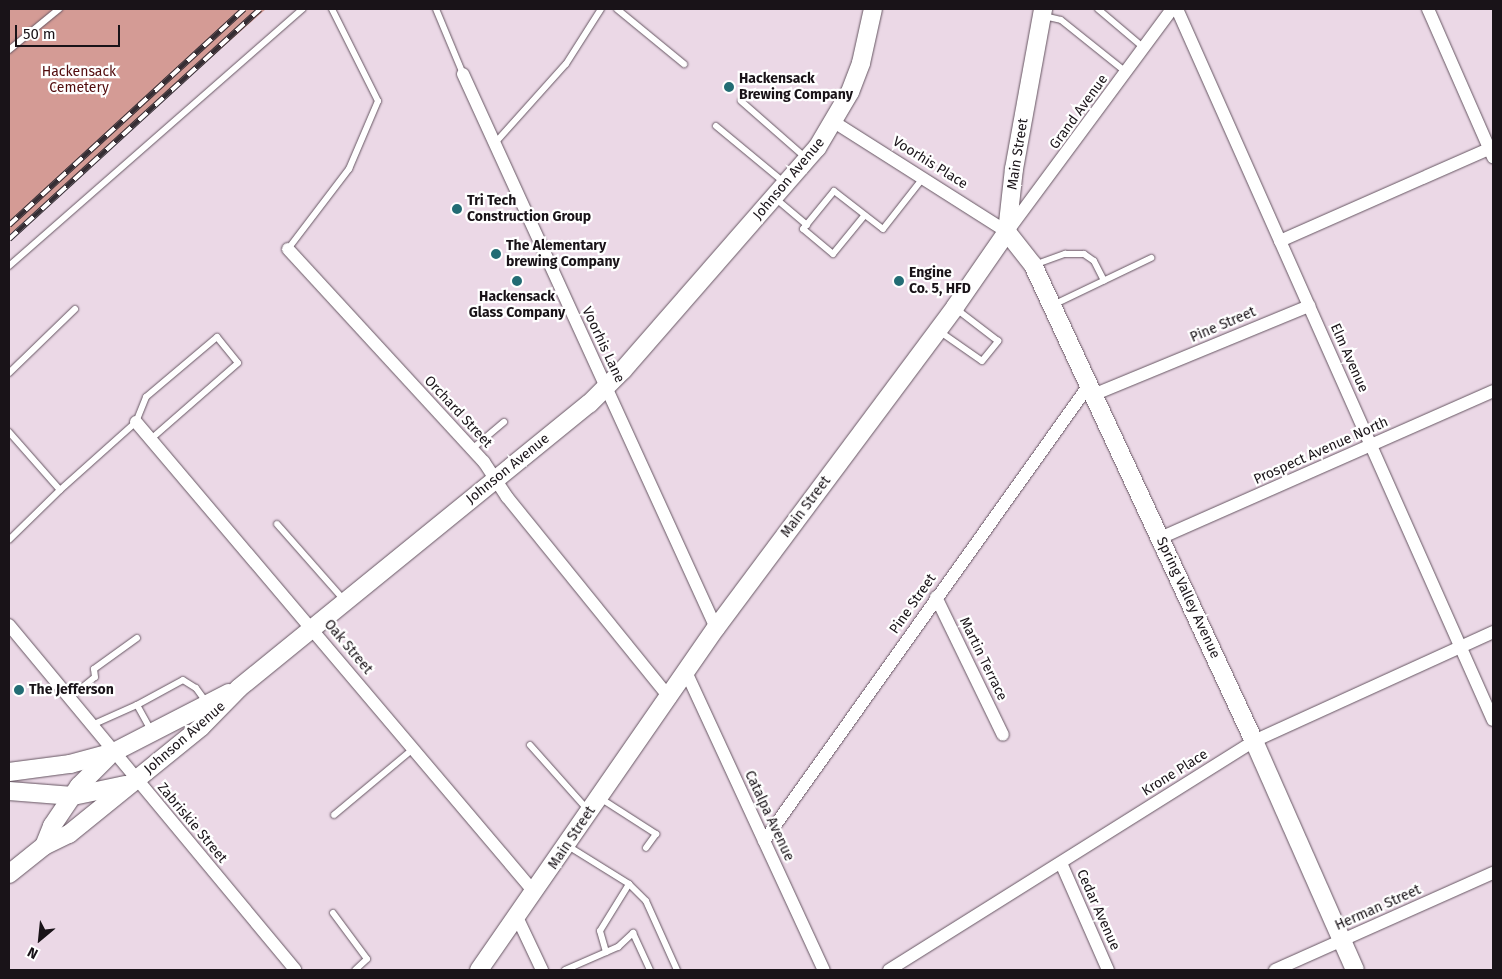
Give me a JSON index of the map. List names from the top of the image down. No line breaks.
{"streets":{"street":["Grand Avenue","Main Street","Voorhis Place","Johnson Avenue","Pine Street","Voorhis Lane","Elm Avenue","Orchard Street","Prospect Avenue North","Spring Valley Avenue","Oak Street","Martin Terrace","Krone Place","Catalpa Avenue","Zabriskie Street","Herman Street","Cedar Avenue"]},"crossings":[["Grand Avenue","Main Street"],["Grand Avenue","Voorhis Place"],["Grand Avenue","Spring Valley Avenue"],["Main Street","Voorhis Place"],["Main Street","Voorhis Lane"],["Main Street","Orchard Street"],["Main Street","Spring Valley Avenue"],["Main Street","Oak Street"],["Main Street","Catalpa Avenue"],["Voorhis Place","Johnson Avenue"],["Voorhis Place","Spring Valley Avenue"],["Johnson Avenue","Voorhis Lane"],["Johnson Avenue","Orchard Street"],["Johnson Avenue","Oak Street"],["Johnson Avenue","Zabriskie Street"],["Pine Street","Elm Avenue"],["Pine Street","Spring Valley Avenue"],["Pine Street","Martin Terrace"],["Pine Street","Catalpa Avenue"],["Elm Avenue","Prospect Avenue North"],["Elm Avenue","Krone Place"],["Prospect Avenue North","Spring Valley Avenue"],["Spring Valley Avenue","Krone Place"],["Spring Valley Avenue","Herman Street"],["Krone Place","Cedar Avenue"]],"parks":["Hackensack Cemetery"],"places":["Hackensack Brewing Company","Tri Tech Construction Group","The Alementary brewing Company","Hackensack Glass Company","Engine Co. 5, HFD","The Jefferson"],"scale_bar":"50 m","north":"bottom left"}
